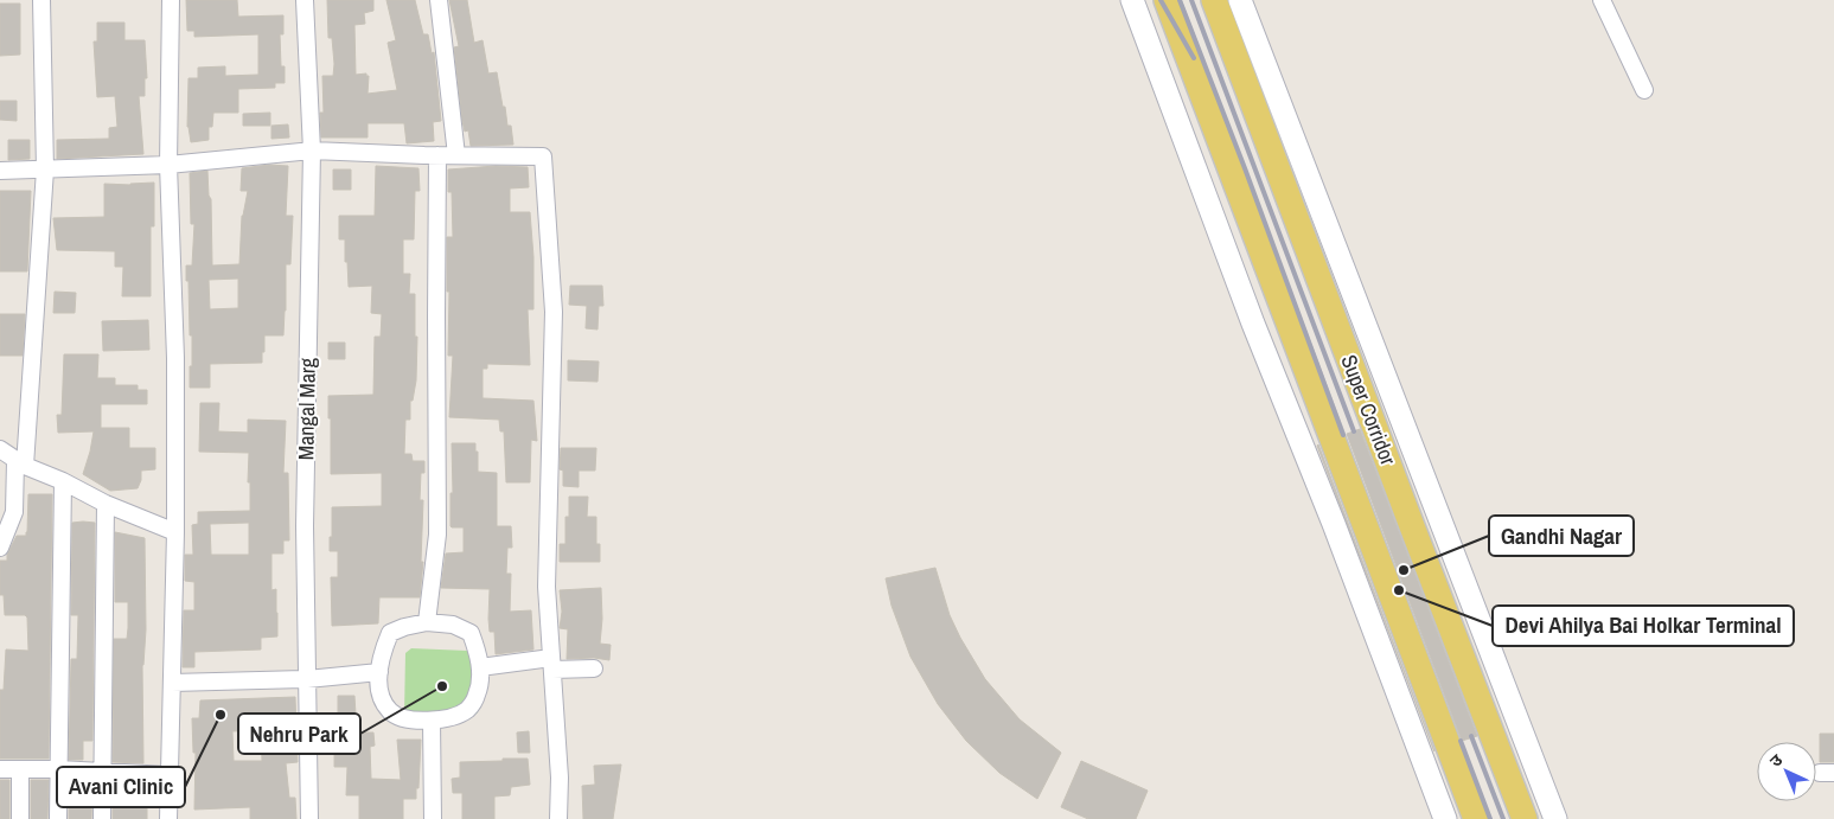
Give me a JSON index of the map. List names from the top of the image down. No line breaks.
{"streets":{"main road":["Super Corridor"],"street":["Mangal Marg"]},"places":["Gandhi Nagar","Devi Ahilya Bai Holkar Terminal","Nehru Park","Avani Clinic"],"north":"top left"}
